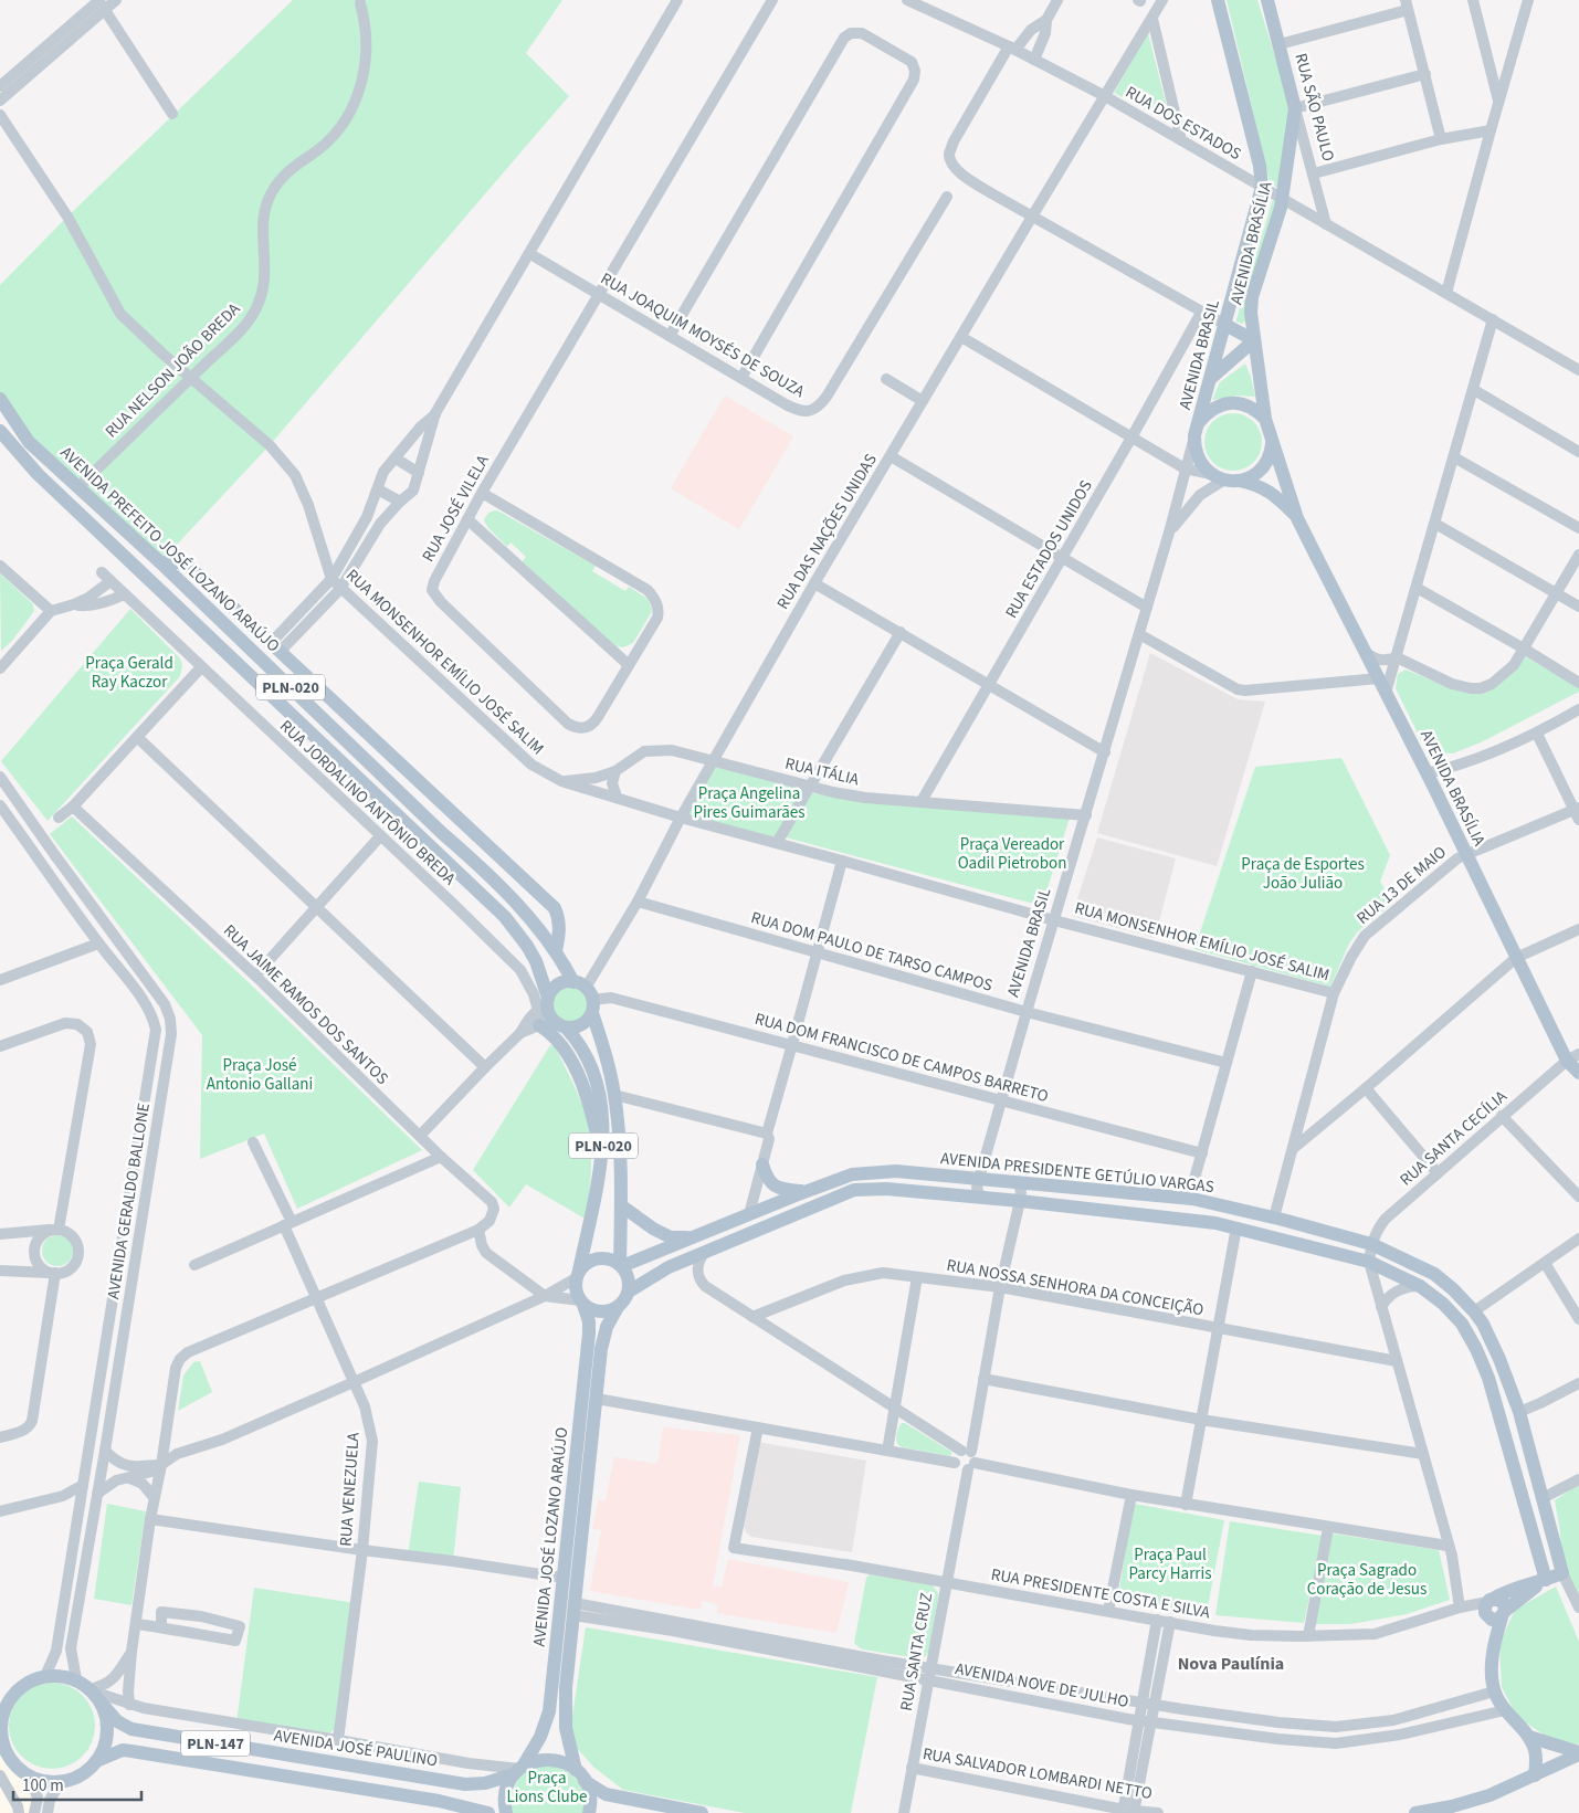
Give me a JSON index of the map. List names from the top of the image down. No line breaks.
{"streets":{"main road":["RUA SÃO PAULO","AVENIDA BRASÍLIA","AVENIDA BRASIL","AVENIDA PREFEITO JOSÉ LOZANO ARAÚJO","PLN-020","AVENIDA PRESIDENTE GETÚLIO VARGAS","AVENIDA JOSÉ LOZANO ARAÚJO","PLN-147","AVENIDA JOSÉ PAULINO"],"street":["RUA DOS ESTADOS","RUA JOAQUIM MOYSÉS DE SOUZA","RUA NELSON JOÃO BREDA","RUA JOSÉ VILELA","RUA DAS NAÇÕES UNIDAS","RUA ESTADOS UNIDOS","RUA MONSENHOR EMÍLIO JOSÉ SALIM","RUA ITÁLIA","RUA JORDALINO ANTÔNIO BREDA","RUA 13 DE MAIO","RUA DOM PAULO DE TARSO CAMPOS","RUA JAIME RAMOS DOS SANTOS","RUA DOM FRANCISCO DE CAMPOS BARRETO","RUA SANTA CECÍLIA","AVENIDA GERALDO BALLONE","RUA NOSSA SENHORA DA CONCEIÇÃO","RUA VENEZUELA","RUA PRESIDENTE COSTA E SILVA","RUA SANTA CRUZ","AVENIDA NOVE DE JULHO","RUA SALVADOR LOMBARDI NETTO"]},"crossings":[["RUA SÃO PAULO","RUA DOS ESTADOS"],["RUA SÃO PAULO","AVENIDA BRASÍLIA"],["RUA DOS ESTADOS","AVENIDA BRASÍLIA"],["RUA DOS ESTADOS","AVENIDA BRASIL"],["RUA DOS ESTADOS","RUA DAS NAÇÕES UNIDAS"],["AVENIDA BRASÍLIA","AVENIDA BRASIL"],["AVENIDA BRASÍLIA","RUA 13 DE MAIO"],["AVENIDA BRASÍLIA","RUA SANTA CECÍLIA"],["RUA JOAQUIM MOYSÉS DE SOUZA","RUA JOSÉ VILELA"],["AVENIDA BRASIL","RUA MONSENHOR EMÍLIO JOSÉ SALIM"],["AVENIDA BRASIL","RUA ITÁLIA"],["AVENIDA BRASIL","RUA DOM PAULO DE TARSO CAMPOS"],["AVENIDA BRASIL","RUA DOM FRANCISCO DE CAMPOS BARRETO"],["AVENIDA BRASIL","AVENIDA PRESIDENTE GETÚLIO VARGAS"],["RUA NELSON JOÃO BREDA","AVENIDA PREFEITO JOSÉ LOZANO ARAÚJO"],["RUA DAS NAÇÕES UNIDAS","AVENIDA PREFEITO JOSÉ LOZANO ARAÚJO"],["RUA DAS NAÇÕES UNIDAS","RUA MONSENHOR EMÍLIO JOSÉ SALIM"],["RUA DAS NAÇÕES UNIDAS","PLN-020"],["RUA DAS NAÇÕES UNIDAS","RUA ITÁLIA"],["RUA DAS NAÇÕES UNIDAS","RUA JORDALINO ANTÔNIO BREDA"],["RUA DAS NAÇÕES UNIDAS","RUA DOM PAULO DE TARSO CAMPOS"],["RUA DAS NAÇÕES UNIDAS","RUA DOM FRANCISCO DE CAMPOS BARRETO"],["AVENIDA PREFEITO JOSÉ LOZANO ARAÚJO","PLN-020"],["AVENIDA PREFEITO JOSÉ LOZANO ARAÚJO","RUA JORDALINO ANTÔNIO BREDA"],["AVENIDA PREFEITO JOSÉ LOZANO ARAÚJO","RUA DOM FRANCISCO DE CAMPOS BARRETO"],["AVENIDA PREFEITO JOSÉ LOZANO ARAÚJO","AVENIDA PRESIDENTE GETÚLIO VARGAS"],["AVENIDA PREFEITO JOSÉ LOZANO ARAÚJO","AVENIDA JOSÉ LOZANO ARAÚJO"],["RUA ESTADOS UNIDOS","RUA ITÁLIA"],["RUA MONSENHOR EMÍLIO JOSÉ SALIM","RUA ITÁLIA"],["RUA MONSENHOR EMÍLIO JOSÉ SALIM","RUA 13 DE MAIO"],["PLN-020","RUA JORDALINO ANTÔNIO BREDA"],["PLN-020","RUA DOM FRANCISCO DE CAMPOS BARRETO"],["PLN-020","AVENIDA PRESIDENTE GETÚLIO VARGAS"],["PLN-020","AVENIDA JOSÉ LOZANO ARAÚJO"],["RUA JORDALINO ANTÔNIO BREDA","RUA DOM FRANCISCO DE CAMPOS BARRETO"],["RUA 13 DE MAIO","AVENIDA PRESIDENTE GETÚLIO VARGAS"],["RUA SANTA CECÍLIA","AVENIDA PRESIDENTE GETÚLIO VARGAS"],["AVENIDA PRESIDENTE GETÚLIO VARGAS","AVENIDA JOSÉ LOZANO ARAÚJO"],["AVENIDA GERALDO BALLONE","PLN-147"],["AVENIDA GERALDO BALLONE","AVENIDA JOSÉ PAULINO"],["AVENIDA JOSÉ LOZANO ARAÚJO","AVENIDA NOVE DE JULHO"],["AVENIDA JOSÉ LOZANO ARAÚJO","PLN-147"],["AVENIDA JOSÉ LOZANO ARAÚJO","AVENIDA JOSÉ PAULINO"],["RUA PRESIDENTE COSTA E SILVA","RUA SANTA CRUZ"],["RUA SANTA CRUZ","AVENIDA NOVE DE JULHO"],["RUA SANTA CRUZ","RUA SALVADOR LOMBARDI NETTO"],["PLN-147","AVENIDA JOSÉ PAULINO"]],"districts":["Nova Paulínia"],"parks":["Praça Gerald Ray Kaczor","Praça Angelina Pires Guimarães","Praça Vereador Oadil Pietrobon","Praça de Esportes João Julião","Praça José Antonio Gallani","Praça Paul Parcy Harris","Praça Sagrado Coração de Jesus","Praça Lions Clube"],"scale_bar":"100 m"}
